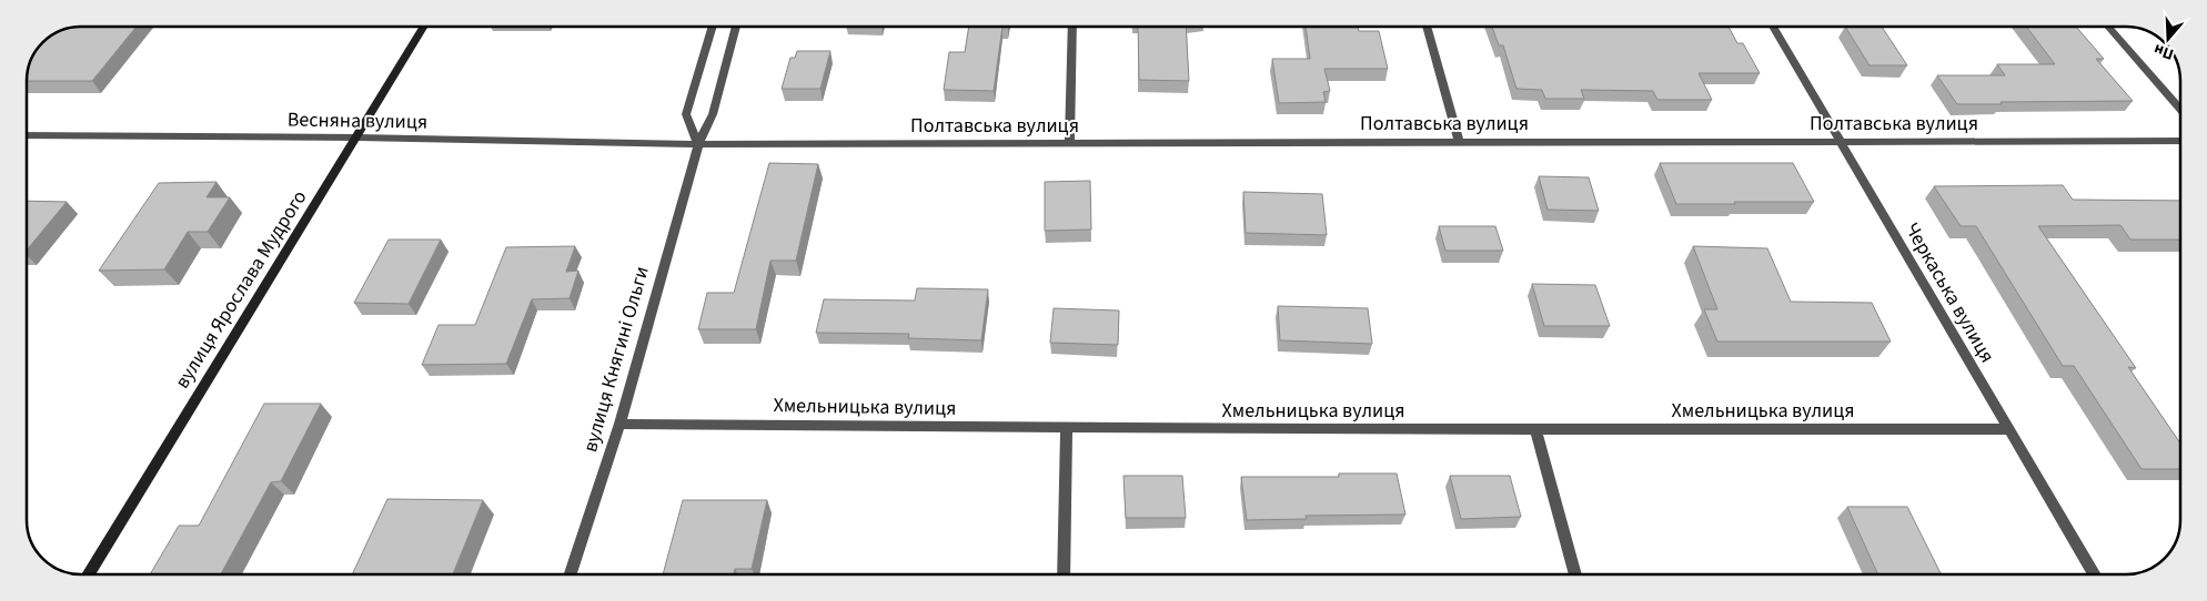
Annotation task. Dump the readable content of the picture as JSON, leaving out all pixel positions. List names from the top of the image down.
{
  "streets": {
    "main road": ["вулиця Ярослава Мудрого"],
    "street": [
      "Весняна вулиця",
      "Полтавська вулиця",
      "Черкаська вулиця",
      "вулиця Княгині Ольги",
      "Хмельницька вулиця"
    ]
  },
  "crossings": [
    ["Весняна вулиця", "Полтавська вулиця"],
    ["Весняна вулиця", "вулиця Ярослава Мудрого"],
    ["Весняна вулиця", "вулиця Княгині Ольги"],
    ["Полтавська вулиця", "Черкаська вулиця"],
    ["Полтавська вулиця", "вулиця Княгині Ольги"],
    ["Черкаська вулиця", "Хмельницька вулиця"],
    ["вулиця Княгині Ольги", "Хмельницька вулиця"]
  ],
  "north": "bottom"
}
